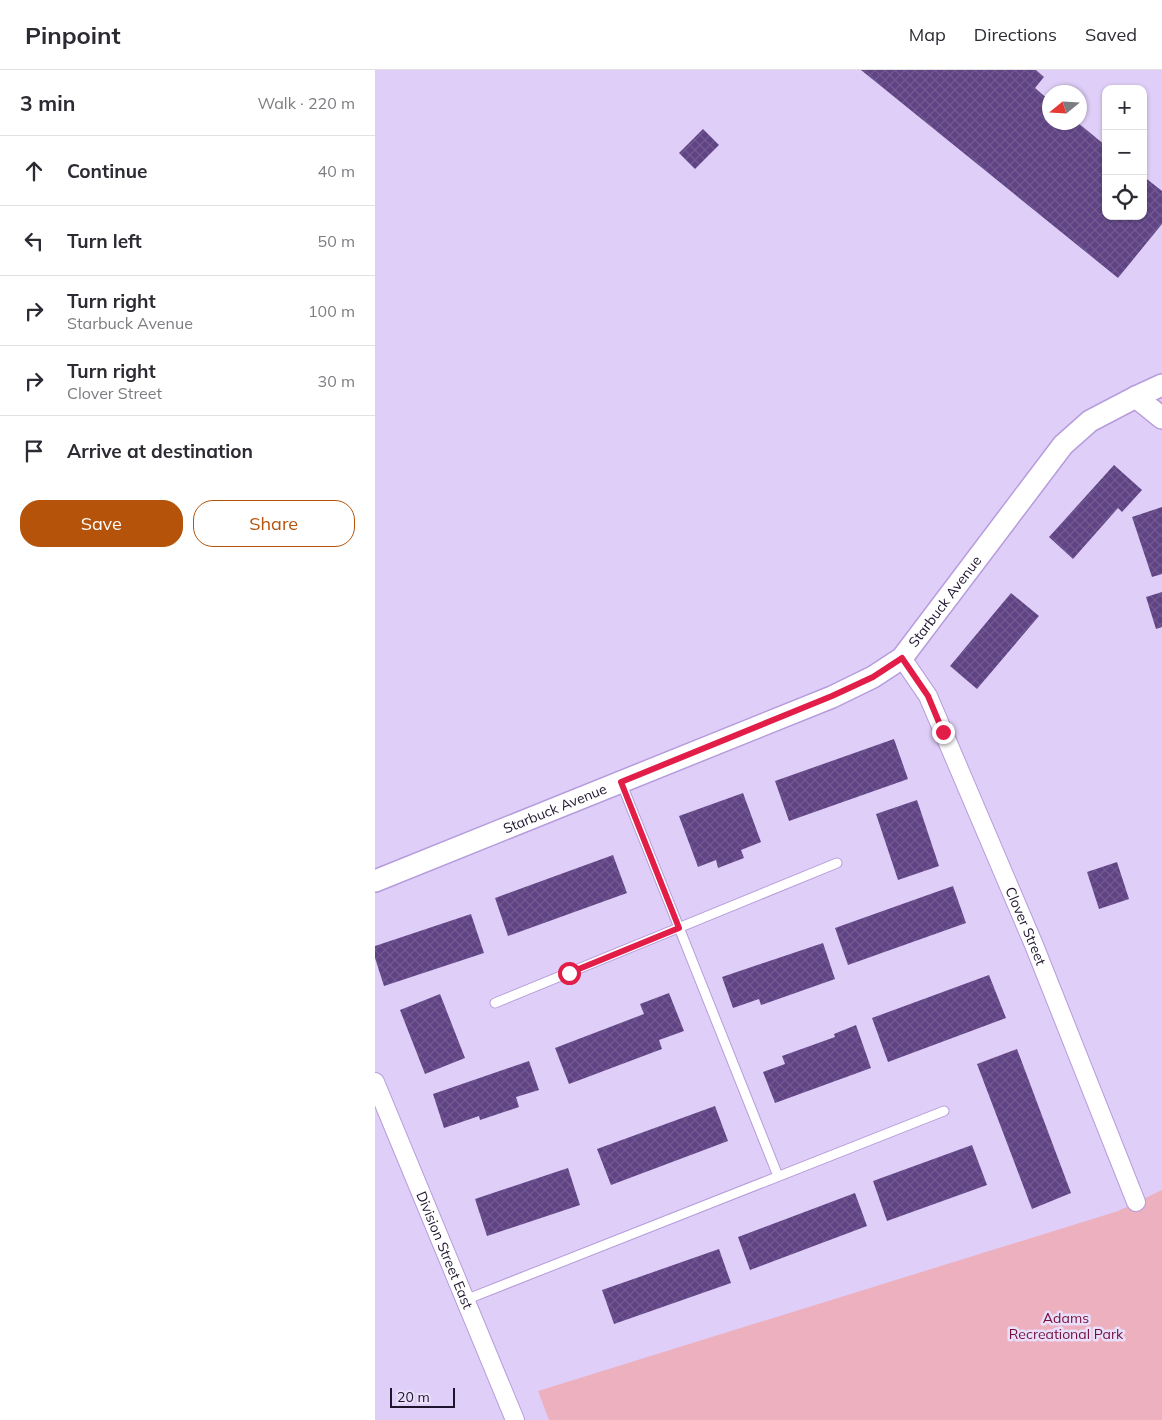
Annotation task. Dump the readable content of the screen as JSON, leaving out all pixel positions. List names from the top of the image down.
{
  "streets": {
    "street": ["Starbuck Avenue", "Clover Street", "Division Street East"]
  },
  "crossings": [
    ["Starbuck Avenue", "Clover Street"]
  ],
  "parks": ["Adams Recreational Park"],
  "scale_bar": "20 m",
  "north": "left",
  "page": {
    "header": "Pinpoint",
    "nav": ["Map", "Directions", "Saved"],
    "heading": ["3 min", "Walk · 220 m"],
    "map_buttons": ["+", "−"],
    "list": [
      ["Continue", "40 m"],
      ["Turn left", "50 m"],
      ["Turn right", "Starbuck Avenue", "100 m"],
      ["Turn right", "Clover Street", "30 m"],
      "Arrive at destination"
    ],
    "buttons": ["Save", "Share"],
    "scale": "20 m"
  }
}
